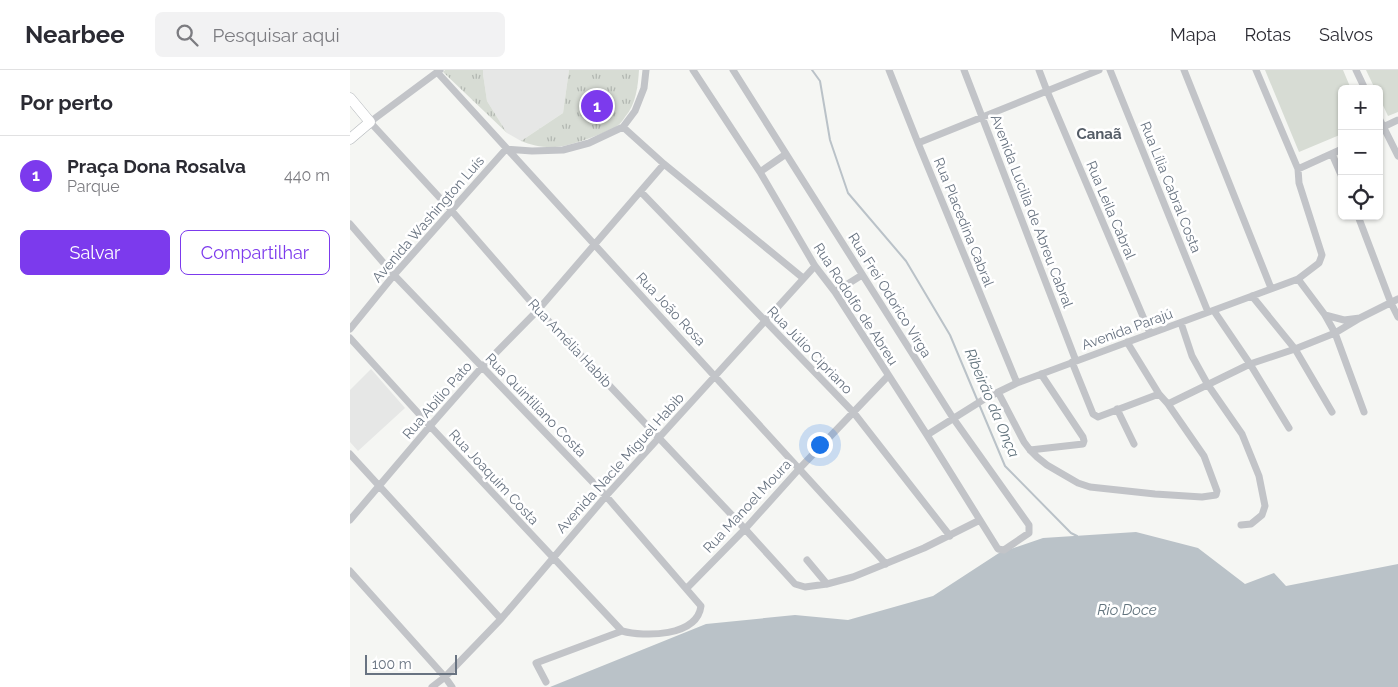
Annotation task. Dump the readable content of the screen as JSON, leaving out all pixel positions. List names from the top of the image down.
{
  "streets": {
    "street": [
      "Rua Lília Cabral Costa",
      "Rua Leila Cabral",
      "Avenida Lucilia de Abreu Cabral",
      "Avenida Washington Luís",
      "Rua Placedina Cabral",
      "Rua Frei Odorico Virga",
      "Rua Rodolfo de Abreu",
      "Rua João Rosa",
      "Avenida Parajú",
      "Rua Amélia Habib",
      "Rua Júlio Cipriano",
      "Rua Abílio Pato",
      "Rua Quintiliano Costa",
      "Avenida Nacle Miguel Habib",
      "Rua Joaquim Costa",
      "Rua Manoel Moura"
    ]
  },
  "crossings": [
    ["Rua Lília Cabral Costa", "Avenida Parajú"],
    ["Rua Leila Cabral", "Avenida Parajú"],
    ["Avenida Lucilia de Abreu Cabral", "Avenida Parajú"],
    ["Avenida Washington Luís", "Rua João Rosa"],
    ["Avenida Washington Luís", "Rua Amélia Habib"],
    ["Avenida Washington Luís", "Rua Quintiliano Costa"],
    ["Rua Placedina Cabral", "Avenida Parajú"],
    ["Rua Frei Odorico Virga", "Rua Rodolfo de Abreu"],
    ["Rua Frei Odorico Virga", "Avenida Parajú"],
    ["Rua Rodolfo de Abreu", "Avenida Parajú"],
    ["Rua Rodolfo de Abreu", "Avenida Nacle Miguel Habib"],
    ["Rua Rodolfo de Abreu", "Rua Manoel Moura"],
    ["Rua João Rosa", "Rua Abílio Pato"],
    ["Rua João Rosa", "Avenida Nacle Miguel Habib"],
    ["Rua João Rosa", "Rua Manoel Moura"],
    ["Rua Amélia Habib", "Rua Abílio Pato"],
    ["Rua Amélia Habib", "Avenida Nacle Miguel Habib"],
    ["Rua Amélia Habib", "Rua Manoel Moura"],
    ["Rua Júlio Cipriano", "Rua Abílio Pato"],
    ["Rua Júlio Cipriano", "Avenida Nacle Miguel Habib"],
    ["Rua Júlio Cipriano", "Rua Manoel Moura"],
    ["Rua Abílio Pato", "Rua Quintiliano Costa"],
    ["Rua Abílio Pato", "Rua Joaquim Costa"],
    ["Rua Quintiliano Costa", "Avenida Nacle Miguel Habib"],
    ["Rua Quintiliano Costa", "Rua Joaquim Costa"],
    ["Rua Quintiliano Costa", "Rua Manoel Moura"],
    ["Avenida Nacle Miguel Habib", "Rua Joaquim Costa"]
  ],
  "districts": ["Canaã"],
  "water": ["Ribeirão da Onça", "Rio Doce"],
  "scale_bar": "100 m",
  "page": {
    "header": "Nearbee",
    "search": "Pesquisar aqui",
    "nav": ["Mapa", "Rotas", "Salvos"],
    "heading": "Por perto",
    "map_buttons": ["+", "−"],
    "pins": "1",
    "list": [
      {
        "mark": "1",
        "name": "Praça Dona Rosalva",
        "note": "Parque",
        "value": "440 m"
      }
    ],
    "buttons": ["Salvar", "Compartilhar"],
    "scale": "100 m"
  }
}
